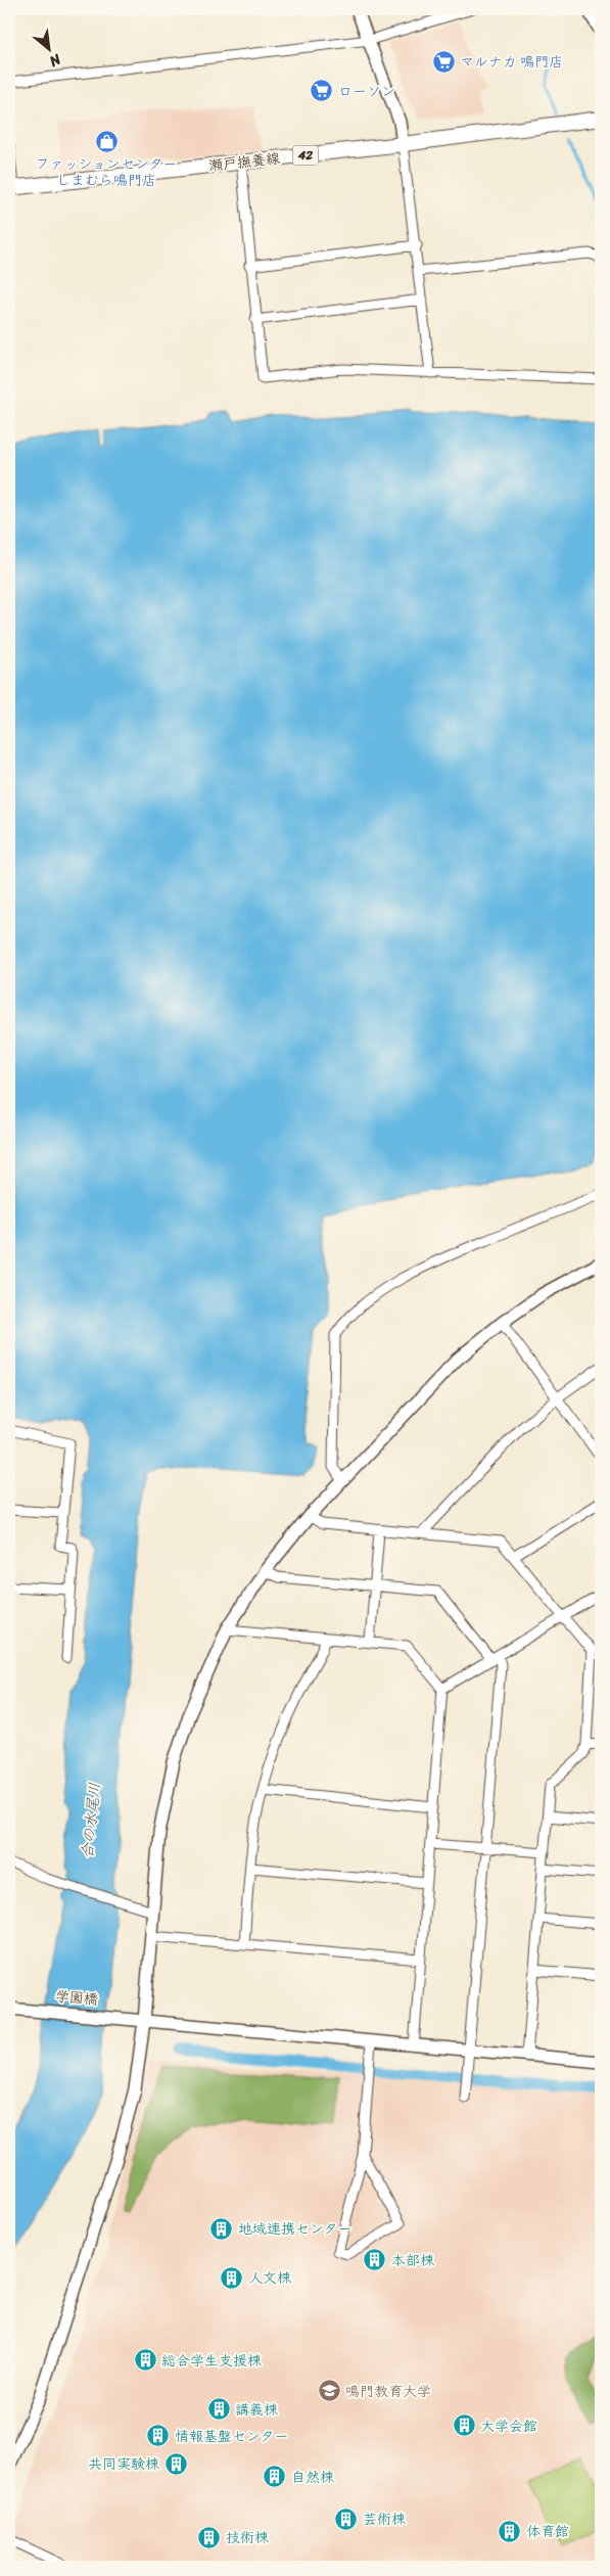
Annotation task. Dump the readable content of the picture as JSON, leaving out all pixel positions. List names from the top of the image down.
{
  "streets": {
    "main road": ["42", "瀬戸撫養線"],
    "street": ["学園橋"]
  },
  "water": ["合の水尾川"],
  "places": {
    "supermarket": ["マルナカ 鳴門店", "ローソン"],
    "shop": ["ファッションセンター しまむら鳴門店"],
    "building": [
      "地域連携センター",
      "本部棟",
      "人文棟",
      "総合学生支援棟",
      "講義棟",
      "大学会館",
      "情報基盤センター",
      "共同実験棟",
      "自然棟",
      "芸術棟",
      "体育館",
      "技術棟"
    ],
    "school or university": ["鳴門教育大学"]
  },
  "north": "bottom right"
}
